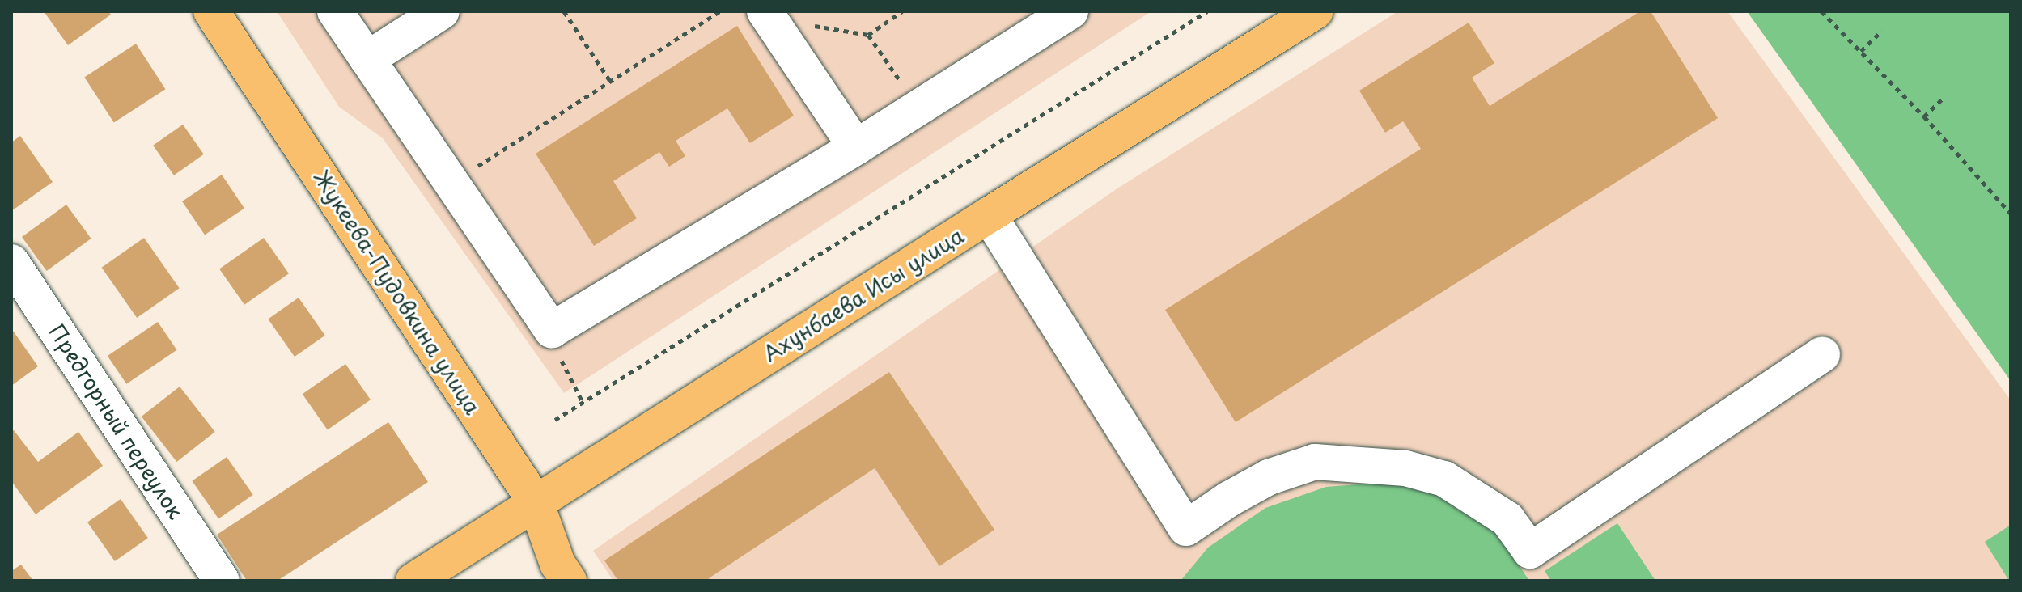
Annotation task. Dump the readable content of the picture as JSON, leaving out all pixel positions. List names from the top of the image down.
{
  "streets": {
    "main road": ["Жукеева-Пудовкина улица", "Ахунбаева Исы улица"],
    "street": ["Предгорный переулок"]
  },
  "crossings": [
    ["Жукеева-Пудовкина улица", "Ахунбаева Исы улица"]
  ]
}
